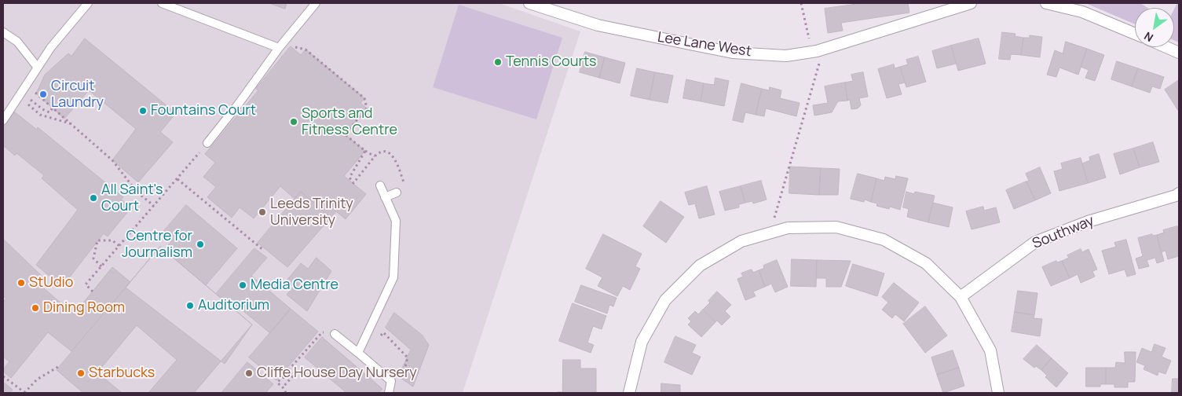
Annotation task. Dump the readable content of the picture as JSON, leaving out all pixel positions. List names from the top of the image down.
{
  "streets": {
    "street": ["Lee Lane West", "Southway"]
  },
  "places": [
    "Tennis Courts",
    "Circuit Laundry",
    "Fountains Court",
    "Sports and Fitness Centre",
    "All Saint's Court",
    "Leeds Trinity University",
    "Centre for Journalism",
    "StUdio",
    "Media Centre",
    "Auditorium",
    "Dining Room",
    "Starbucks",
    "Cliffe House Day Nursery"
  ],
  "north": "bottom left"
}
